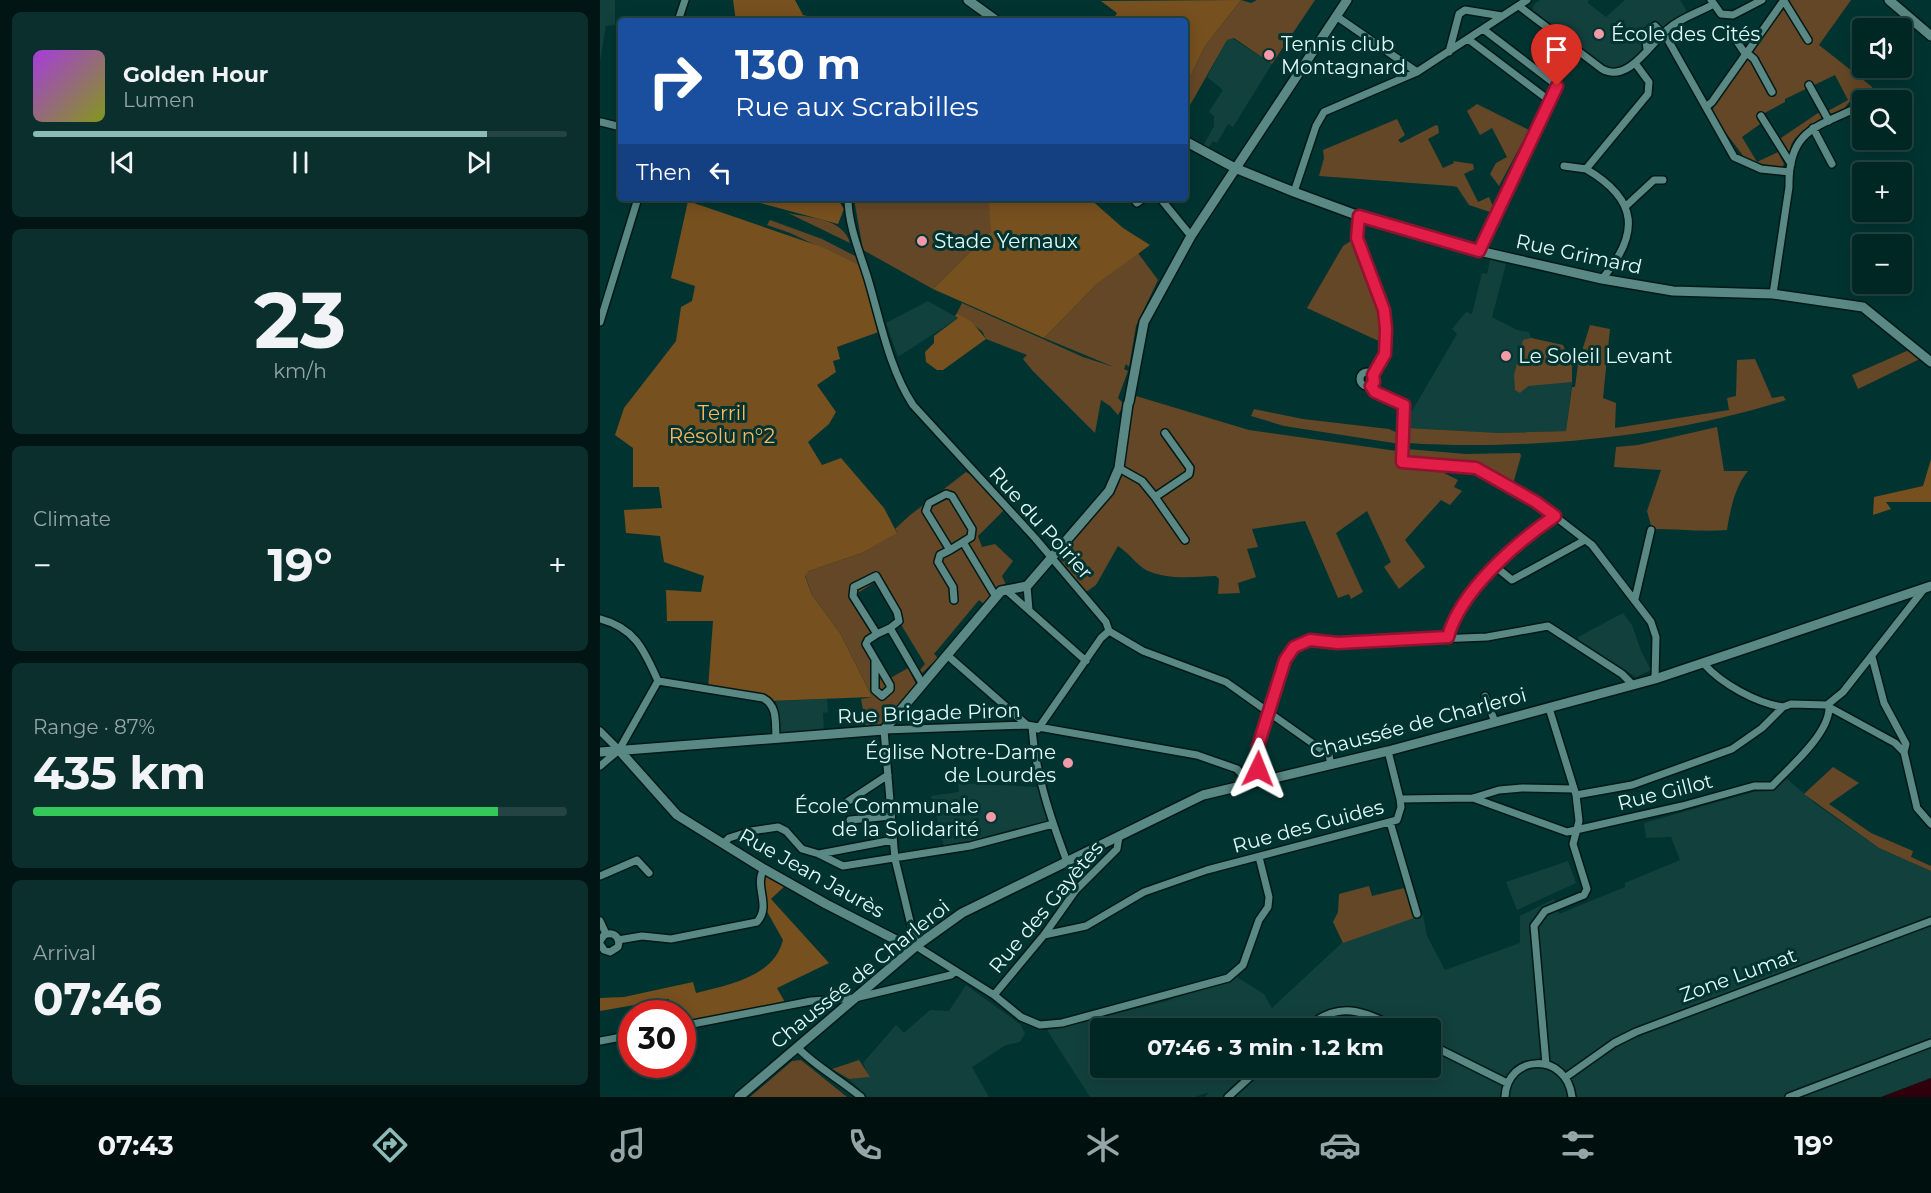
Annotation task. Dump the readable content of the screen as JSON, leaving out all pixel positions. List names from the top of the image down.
{
  "streets": {
    "street": [
      "Rue Grimard",
      "Rue du Poirier",
      "Rue Brigade Piron",
      "Chaussée de Charleroi",
      "Rue Gillot",
      "Rue des Guides",
      "Rue Jean Jaurès",
      "Rue des Gayètes",
      "Zone Lumat"
    ]
  },
  "crossings": [
    ["Rue du Poirier", "Chaussée de Charleroi"],
    ["Rue Brigade Piron", "Chaussée de Charleroi"],
    ["Rue Brigade Piron", "Rue Jean Jaurès"],
    ["Chaussée de Charleroi", "Rue Jean Jaurès"],
    ["Chaussée de Charleroi", "Rue des Gayètes"],
    ["Rue Gillot", "Rue des Guides"],
    ["Rue des Guides", "Rue des Gayètes"]
  ],
  "parks": ["Terril Résolu n°2"],
  "places": [
    "École des Cités",
    "Tennis club Montagnard",
    "Stade Yernaux",
    "Le Soleil Levant",
    "Église Notre-Dame de Lourdes",
    "École Communale de la Solidarité"
  ],
  "page": {
    "map_buttons": ["+", "−"],
    "turn": ["130 m", "Rue aux Scrabilles"],
    "song": ["Golden Hour", "Lumen"],
    "then": "Then",
    "tile": [
      ["23", "km/h"],
      "Climate",
      ["Range · 87%", "435 km"],
      ["Arrival", "07:46"]
    ],
    "heat": ["−", "19°", "+"],
    "limit": "30",
    "trip": "07:46 · 3 min · 1.2 km",
    "tabs": ["07:43", "19°"]
  }
}
